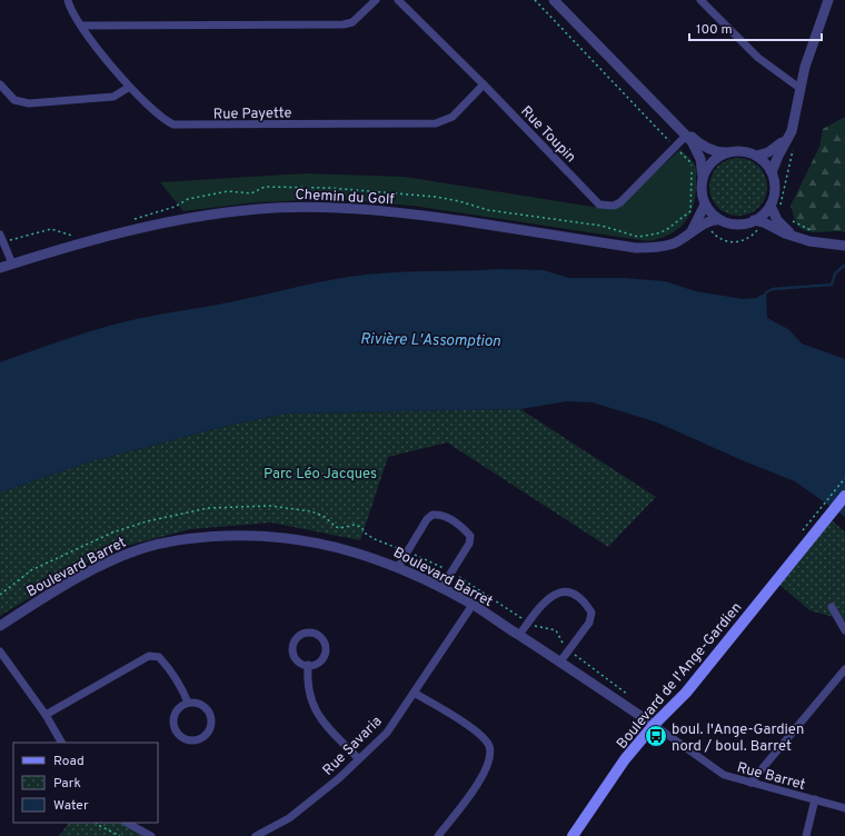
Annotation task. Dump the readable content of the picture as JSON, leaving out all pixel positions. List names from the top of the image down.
{
  "streets": {
    "main road": ["Boulevard de l'Ange-Gardien"],
    "street": [
      "Rue Payette",
      "Rue Toupin",
      "Chemin du Golf",
      "Boulevard Barret",
      "Rue Savaria",
      "Rue Barret"
    ]
  },
  "crossings": [
    ["Rue Payette", "Rue Toupin"],
    ["Boulevard Barret", "Boulevard de l'Ange-Gardien"],
    ["Boulevard Barret", "Rue Savaria"],
    ["Boulevard Barret", "Rue Barret"],
    ["Boulevard de l'Ange-Gardien", "Rue Barret"]
  ],
  "water": ["Rivière L'Assomption"],
  "parks": ["Parc Léo Jacques"],
  "places": {
    "bus stop": ["boul. l'Ange-Gardien nord / boul. Barret"]
  },
  "legend": ["Road", "Park", "Water"],
  "scale_bar": "100 m"
}
